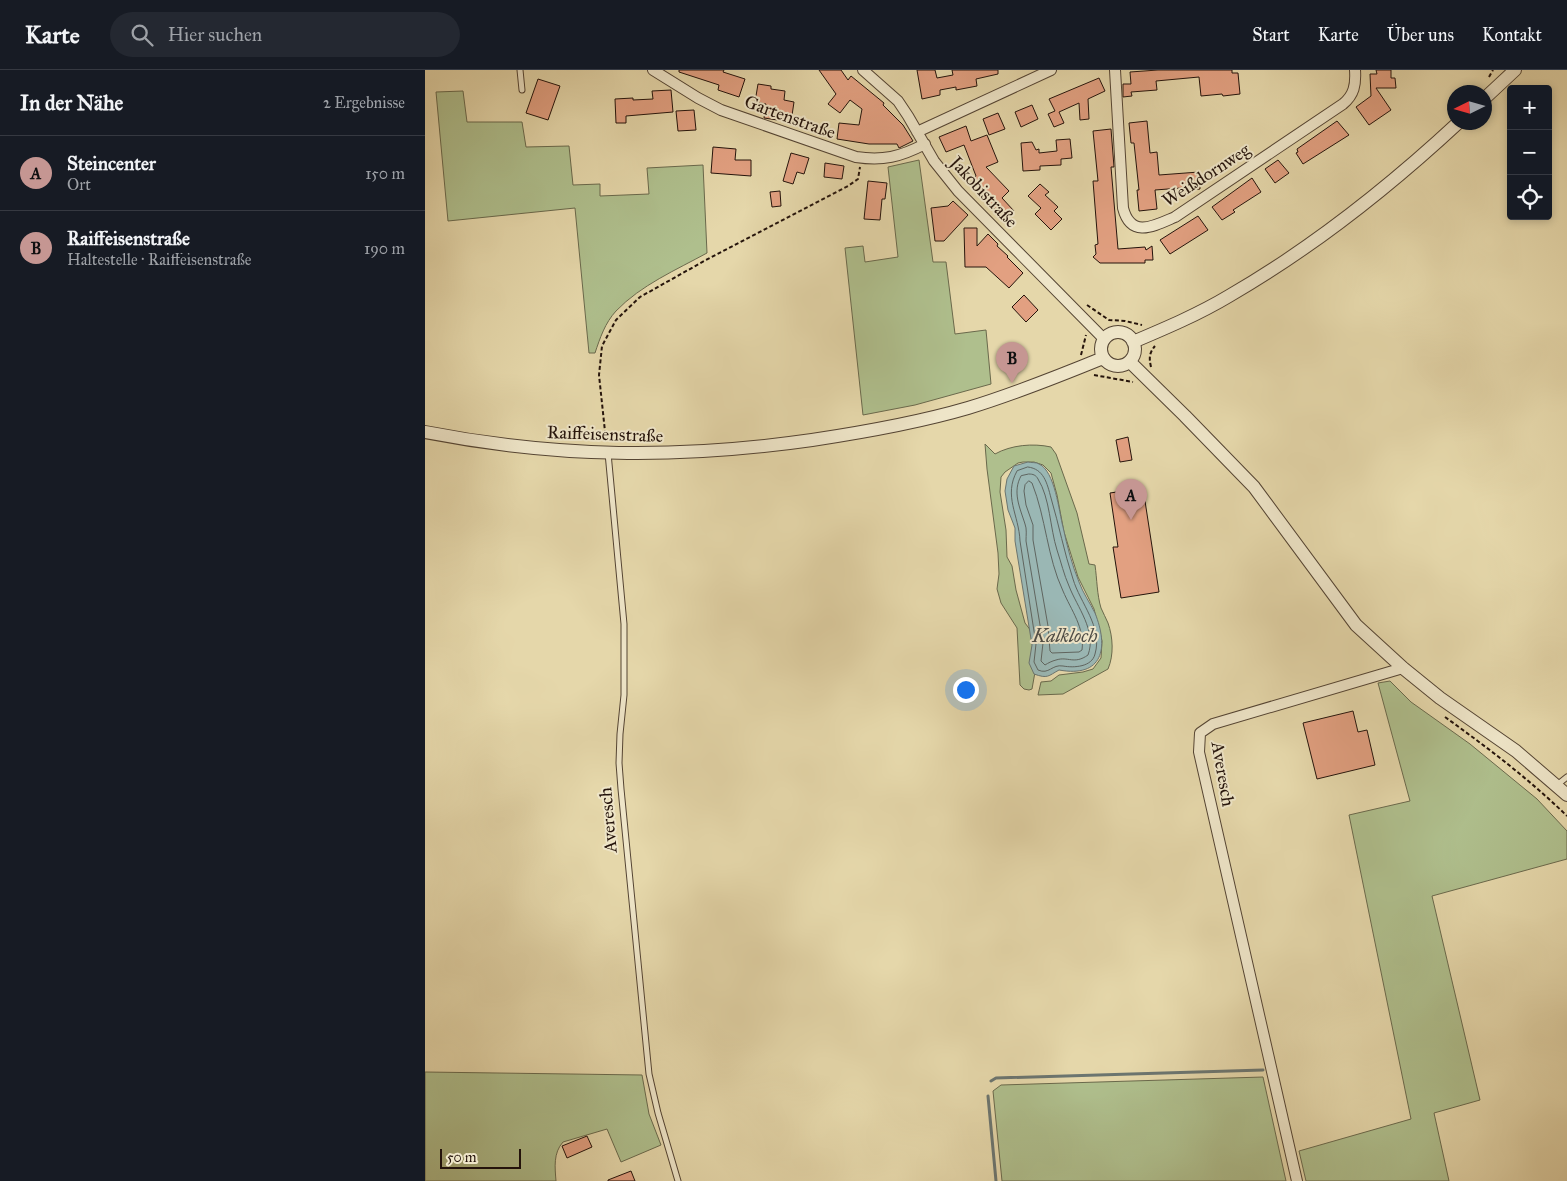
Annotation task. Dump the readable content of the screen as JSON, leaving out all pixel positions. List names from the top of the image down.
{
  "streets": {
    "street": [
      "Gartenstraße",
      "Weißdornweg",
      "Jakobistraße",
      "Raiffeisenstraße",
      "Averesch"
    ]
  },
  "crossings": [
    ["Gartenstraße", "Jakobistraße"],
    ["Jakobistraße", "Raiffeisenstraße"],
    ["Raiffeisenstraße", "Averesch"]
  ],
  "water": ["Kalkloch"],
  "scale_bar": "50 m",
  "north": "left",
  "page": {
    "header": "Karte",
    "search": "Hier suchen",
    "nav": [
      "Start",
      "Karte",
      "Über uns",
      "Kontakt"
    ],
    "heading": ["In der Nähe", "2 Ergebnisse"],
    "map_buttons": ["+", "−"],
    "list": [
      {
        "mark": "A",
        "name": "Steincenter",
        "note": "Ort",
        "value": "150 m"
      },
      {
        "mark": "B",
        "name": "Raiffeisenstraße",
        "note": "Haltestelle · Raiffeisenstraße",
        "value": "190 m"
      }
    ],
    "pins": ["B", "A"],
    "scale": "50 m"
  }
}
